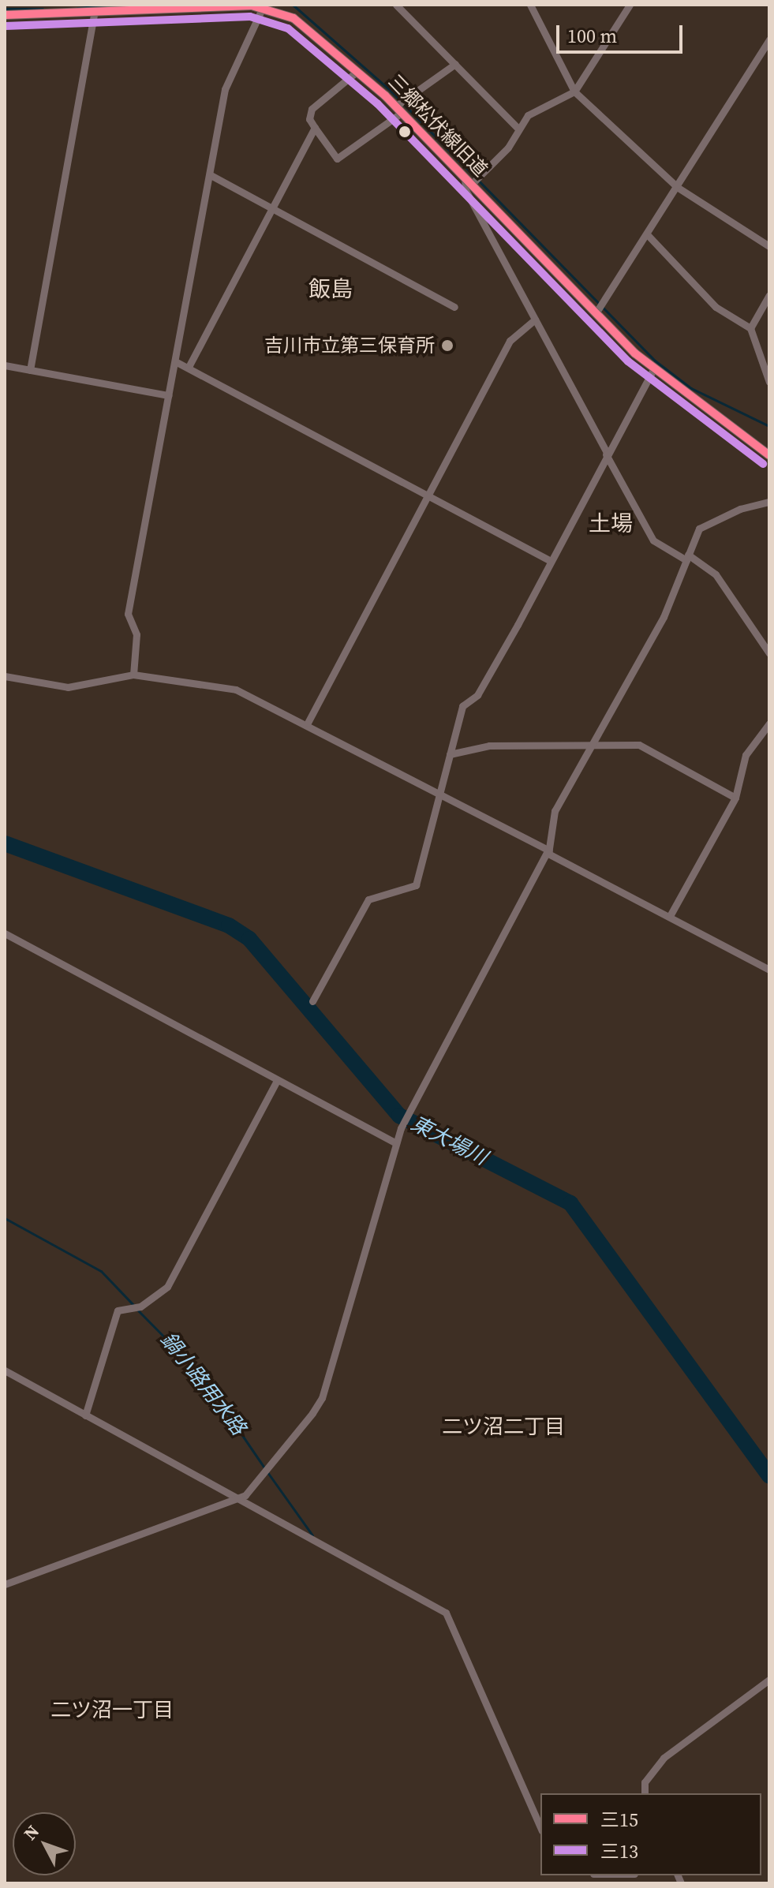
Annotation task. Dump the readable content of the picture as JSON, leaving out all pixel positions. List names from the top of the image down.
{
  "streets": {
    "street": ["三郷松伏線旧道"]
  },
  "districts": [
    "飯島",
    "土場",
    "二ツ沼二丁目",
    "二ツ沼一丁目"
  ],
  "water": ["東大場川", "鍋小路用水路"],
  "places": ["吉川市立第三保育所"],
  "lines": ["transit line 三15", "transit line 三13"],
  "legend": ["三15", "三13"],
  "scale_bar": "100 m",
  "north": "top left"
}
